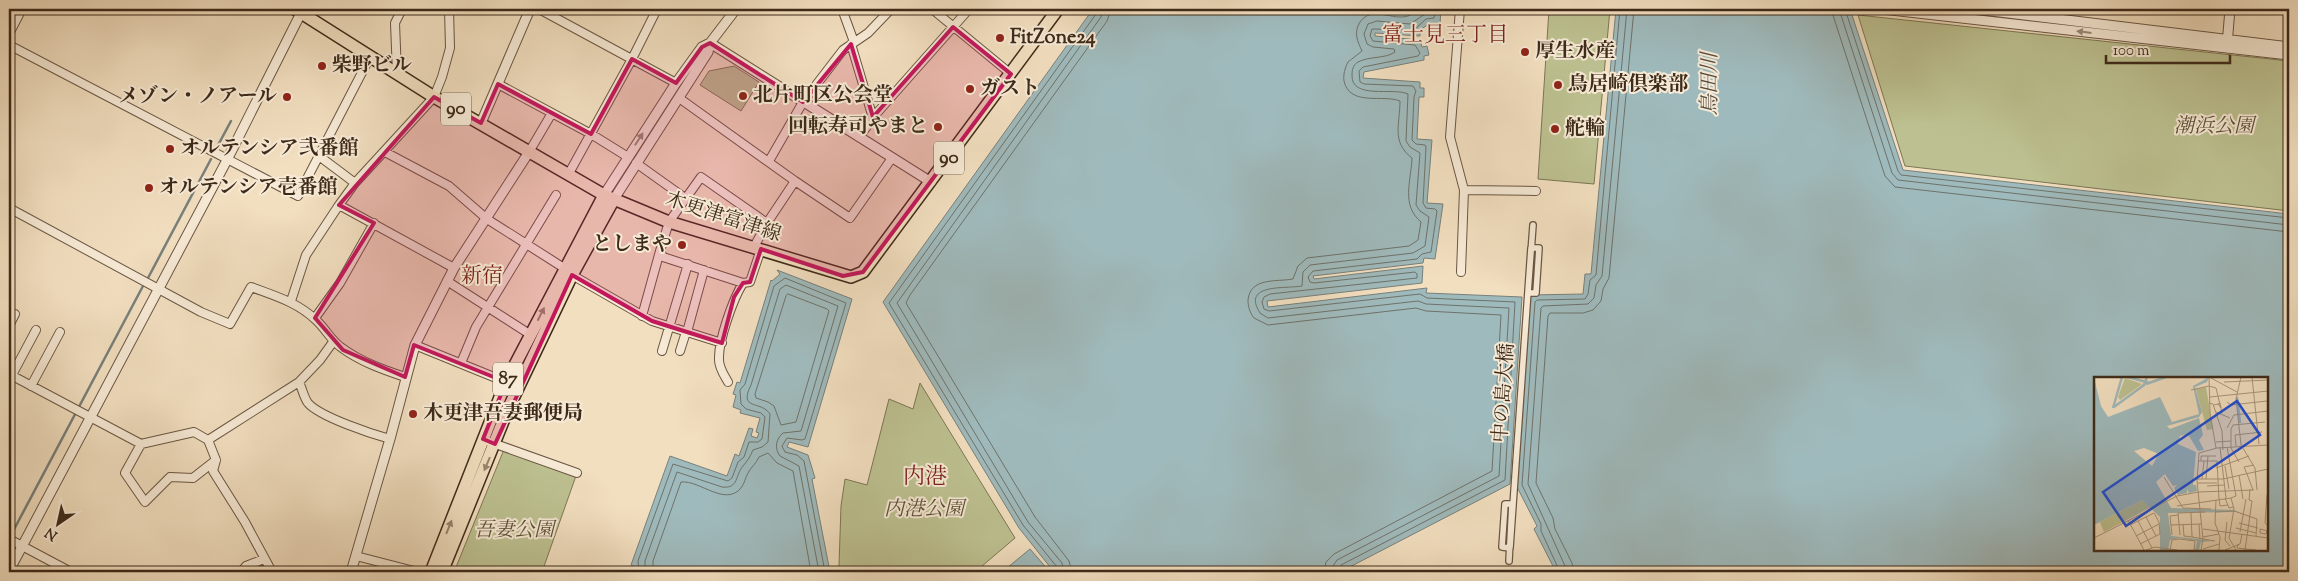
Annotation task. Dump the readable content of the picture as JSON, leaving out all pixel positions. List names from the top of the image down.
{
  "streets": {
    "main road": ["90", "木更津富津線", "87"],
    "street": ["中の島大橋"]
  },
  "crossings": [
    ["木更津富津線", "87"]
  ],
  "districts": ["富士見三丁目", "新宿", "内港"],
  "water": ["鳥田川"],
  "parks": ["潮浜公園", "内港公園", "吾妻公園"],
  "places": [
    "FitZone24",
    "厚生水産",
    "柴野ビル",
    "鳥居崎倶楽部",
    "ガスト",
    "北片町区公会堂",
    "メゾン・ノアール",
    "回転寿司やまと",
    "舵輪",
    "オルテンシア弐番館",
    "オルテンシア壱番館",
    "としまや",
    "木更津吾妻郵便局"
  ],
  "scale_bar": "100 m",
  "north": "bottom left"
}
